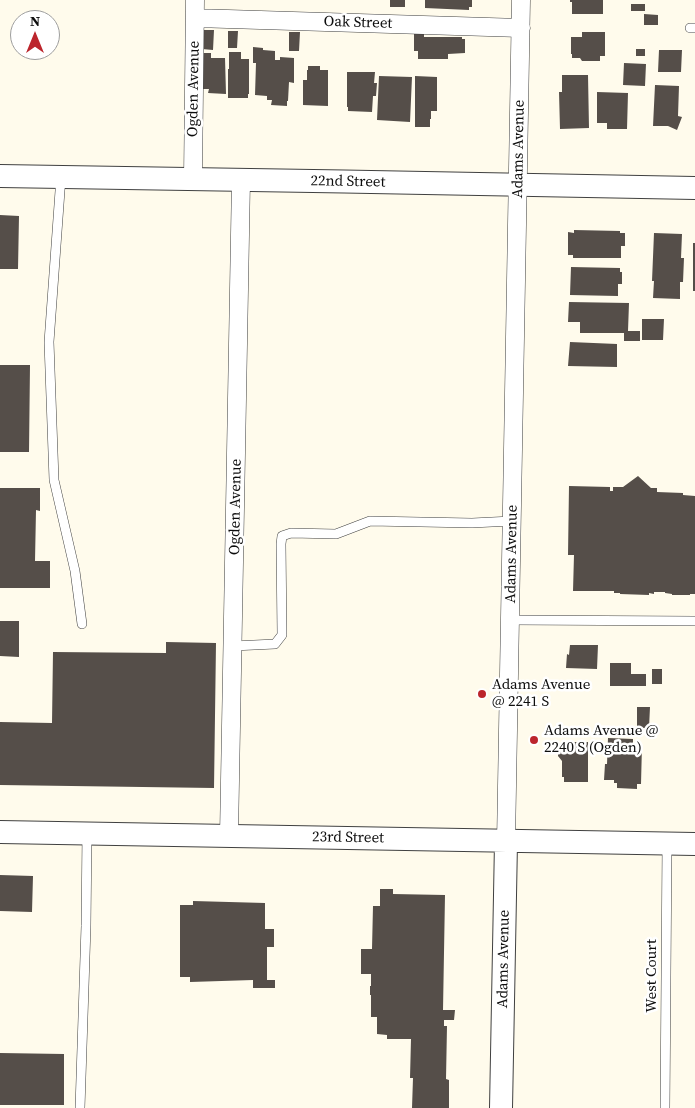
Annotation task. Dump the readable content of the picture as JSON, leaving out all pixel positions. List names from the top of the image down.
{
  "streets": {
    "street": [
      "Oak Street",
      "Ogden Avenue",
      "Adams Avenue",
      "22nd Street",
      "23rd Street"
    ],
    "lane": ["West Court"]
  },
  "crossings": [
    ["Oak Street", "Ogden Avenue"],
    ["Oak Street", "Adams Avenue"],
    ["Ogden Avenue", "22nd Street"],
    ["Ogden Avenue", "23rd Street"],
    ["Adams Avenue", "22nd Street"],
    ["Adams Avenue", "23rd Street"],
    ["23rd Street", "West Court"]
  ],
  "places": ["Adams Avenue @ 2241 S", "Adams Avenue @ 2240 S (Ogden)"],
  "north": "top"
}
